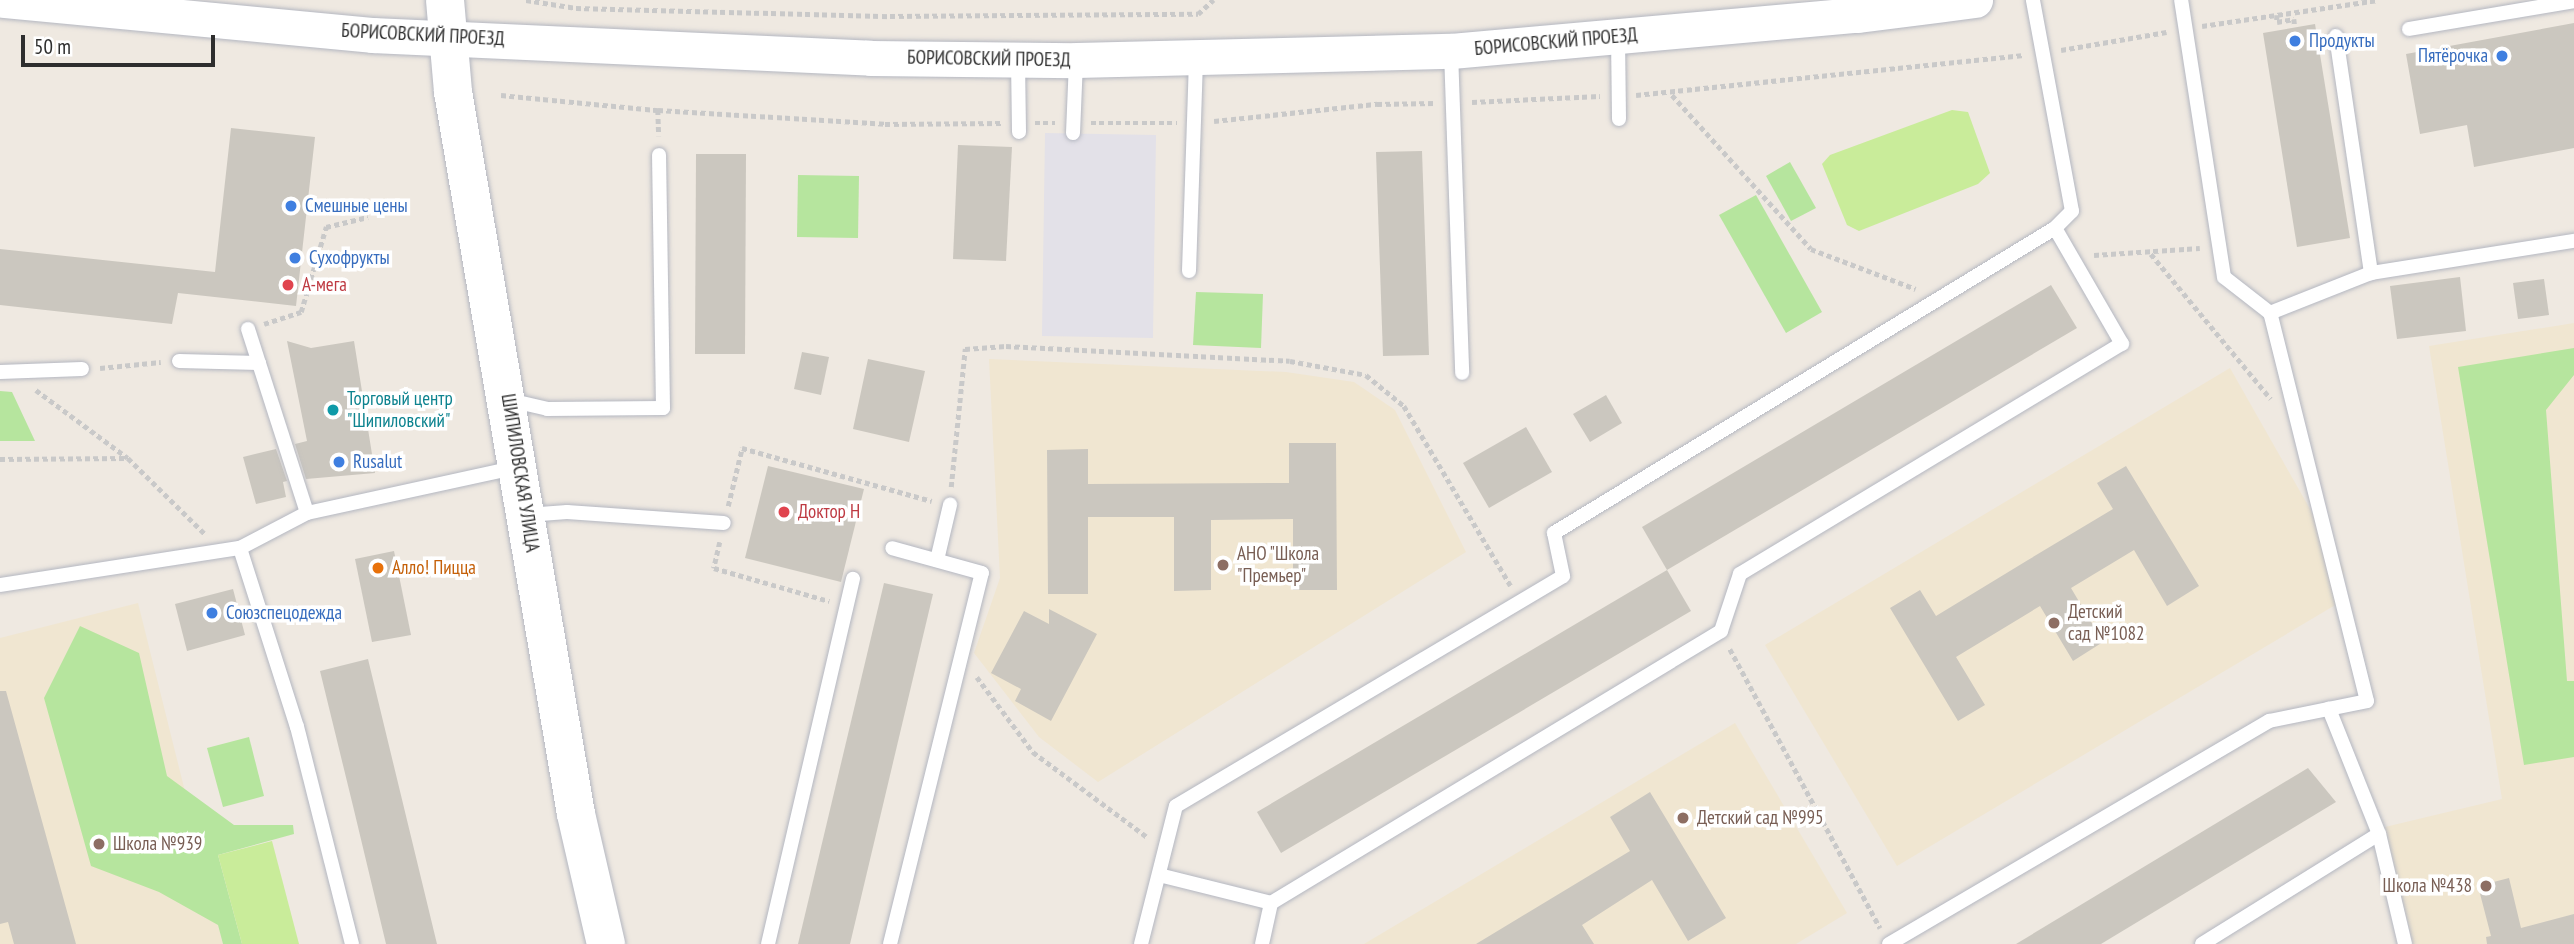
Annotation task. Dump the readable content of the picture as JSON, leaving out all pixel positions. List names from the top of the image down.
{
  "streets": {
    "main road": ["ШИПИЛОВСКАЯ УЛИЦА"],
    "street": ["БОРИСОВСКИЙ ПРОЕЗД"]
  },
  "crossings": [
    ["БОРИСОВСКИЙ ПРОЕЗД", "ШИПИЛОВСКАЯ УЛИЦА"]
  ],
  "places": [
    "Продукты",
    "Пятёрочка",
    "Смешные цены",
    "Сухофрукты",
    "А-мега",
    "Торговый центр \"Шипиловский\"",
    "Rusalut",
    "Доктор Н",
    "АНО \"Школа \"Премьер\"",
    "Алло! Пицца",
    "Союзспецодежда",
    "Детский сад №1082",
    "Детский сад №995",
    "Школа №939",
    "Школа №438"
  ],
  "scale_bar": "50 m"
}
